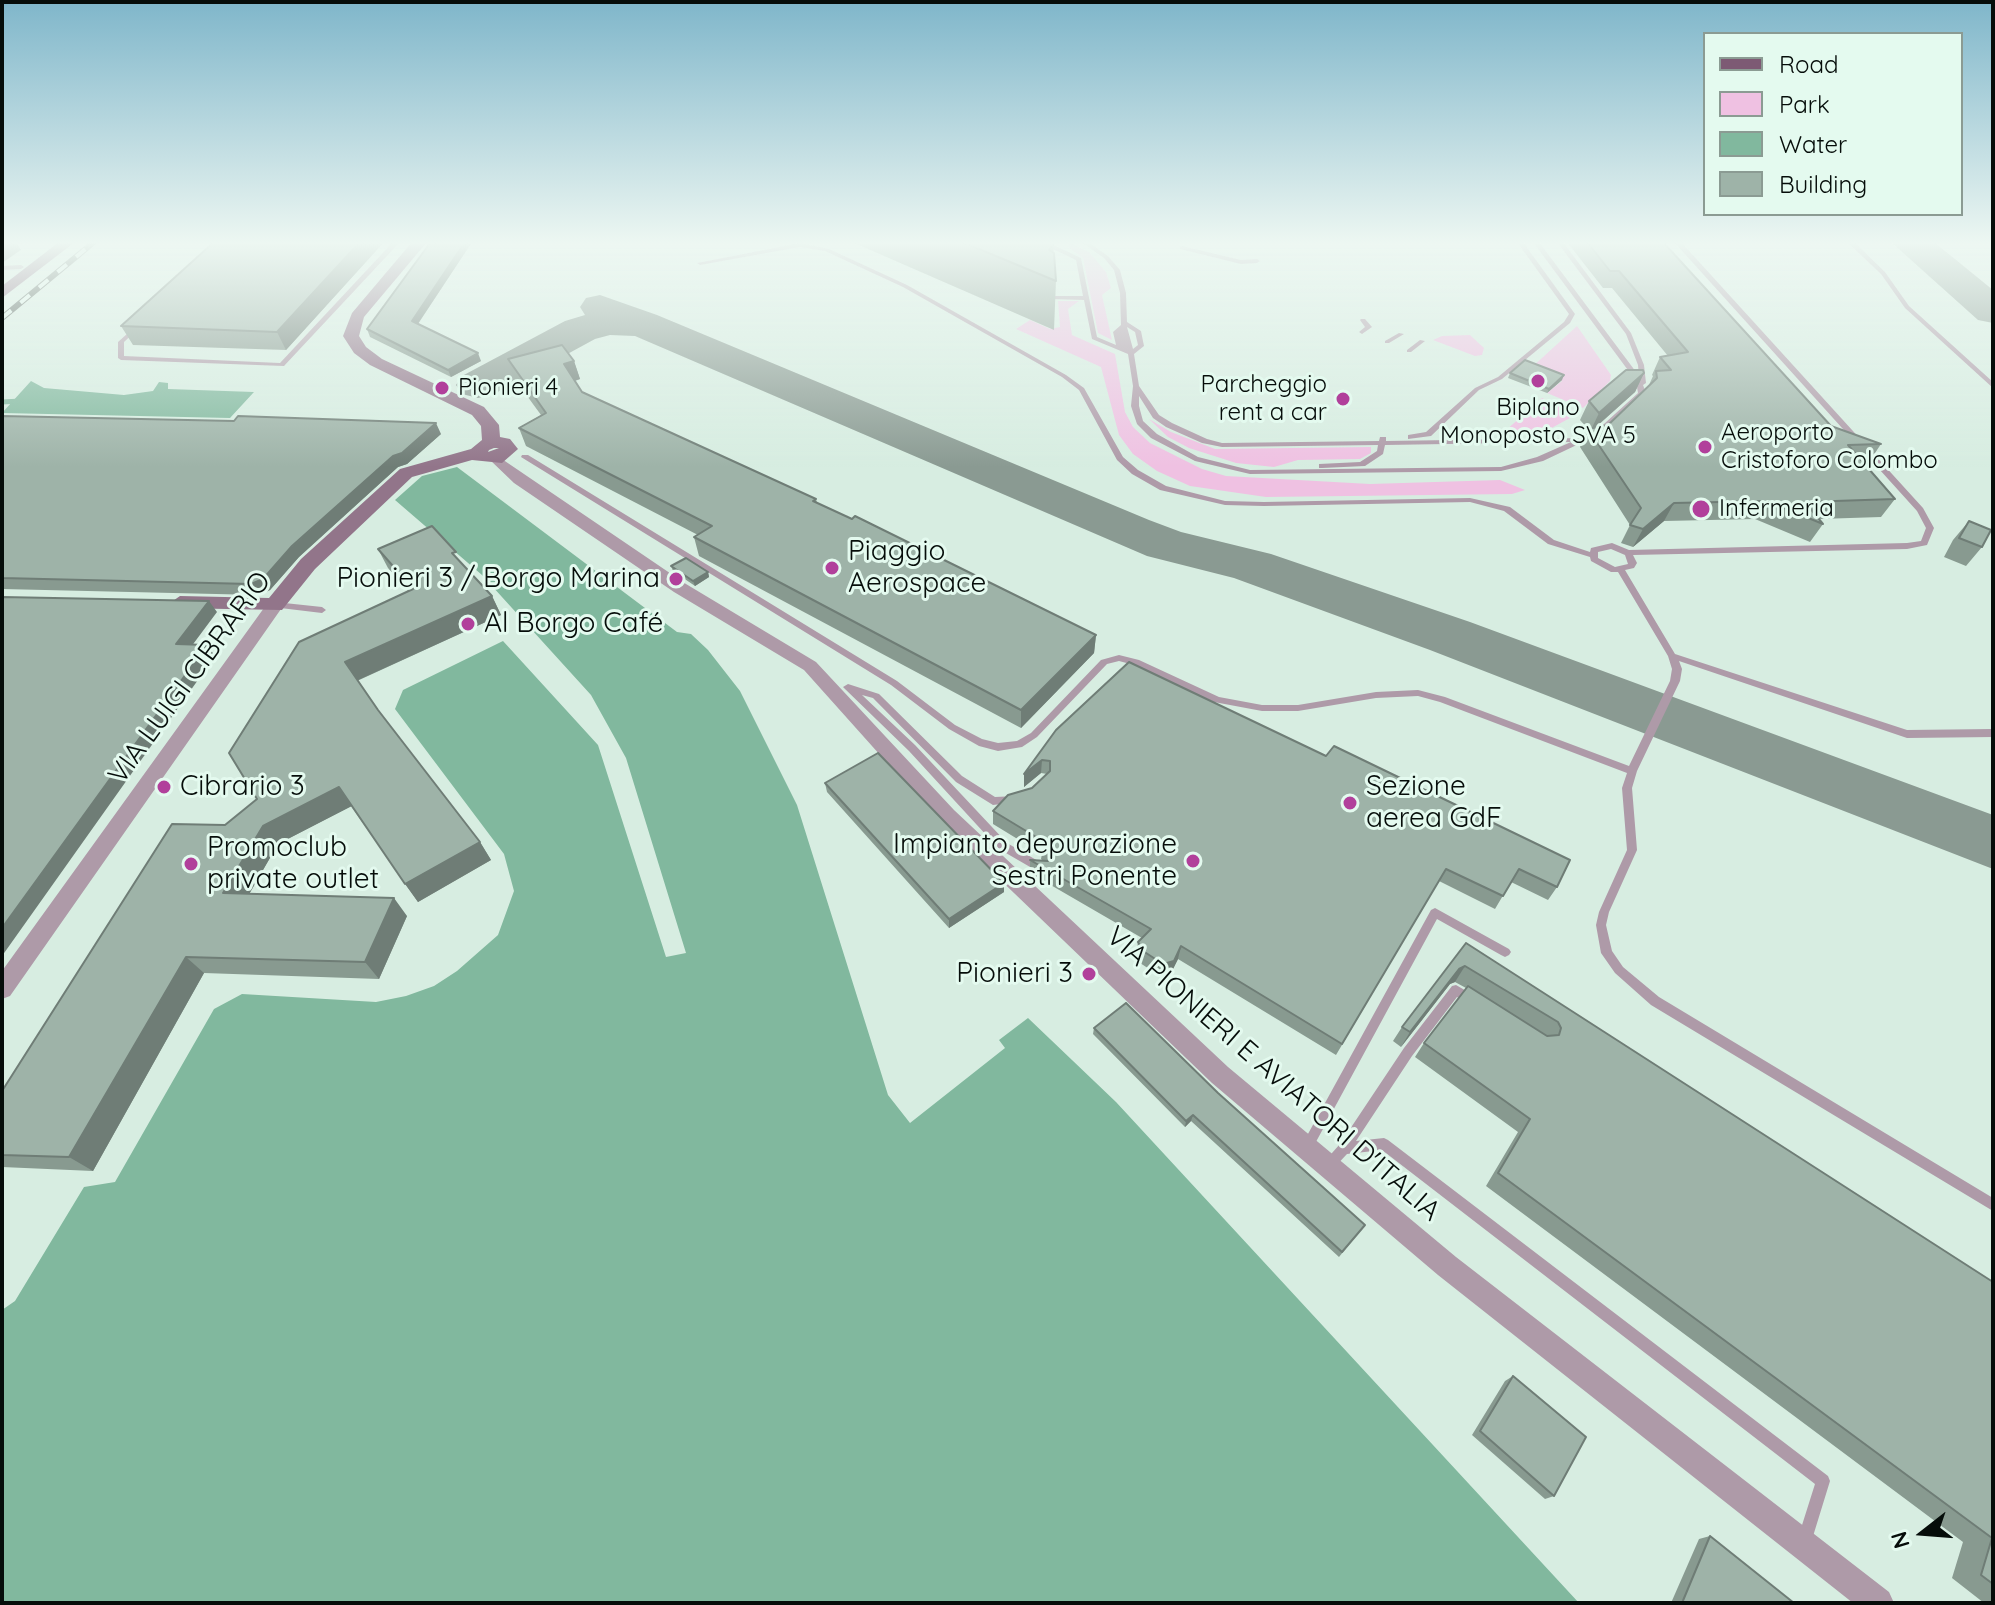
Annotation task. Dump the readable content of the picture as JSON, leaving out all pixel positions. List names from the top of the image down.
{
  "streets": {
    "street": ["VIA LUIGI CIBRARIO", "VIA PIONIERI E AVIATORI D'ITALIA"]
  },
  "crossings": [
    ["VIA LUIGI CIBRARIO", "VIA PIONIERI E AVIATORI D'ITALIA"]
  ],
  "places": [
    "Biplano Monoposto SVA 5",
    "Pionieri 4",
    "Parcheggio rent a car",
    "Aeroporto Cristoforo Colombo",
    "Infermeria",
    "Piaggio Aerospace",
    "Pionieri 3 / Borgo Marina",
    "Al Borgo Café",
    "Cibrario 3",
    "Sezione aerea GdF",
    "Impianto depurazione Sestri Ponente",
    "Promoclub private outlet",
    "Pionieri 3"
  ],
  "legend": [
    "Road",
    "Park",
    "Water",
    "Building"
  ],
  "north": "left"
}
